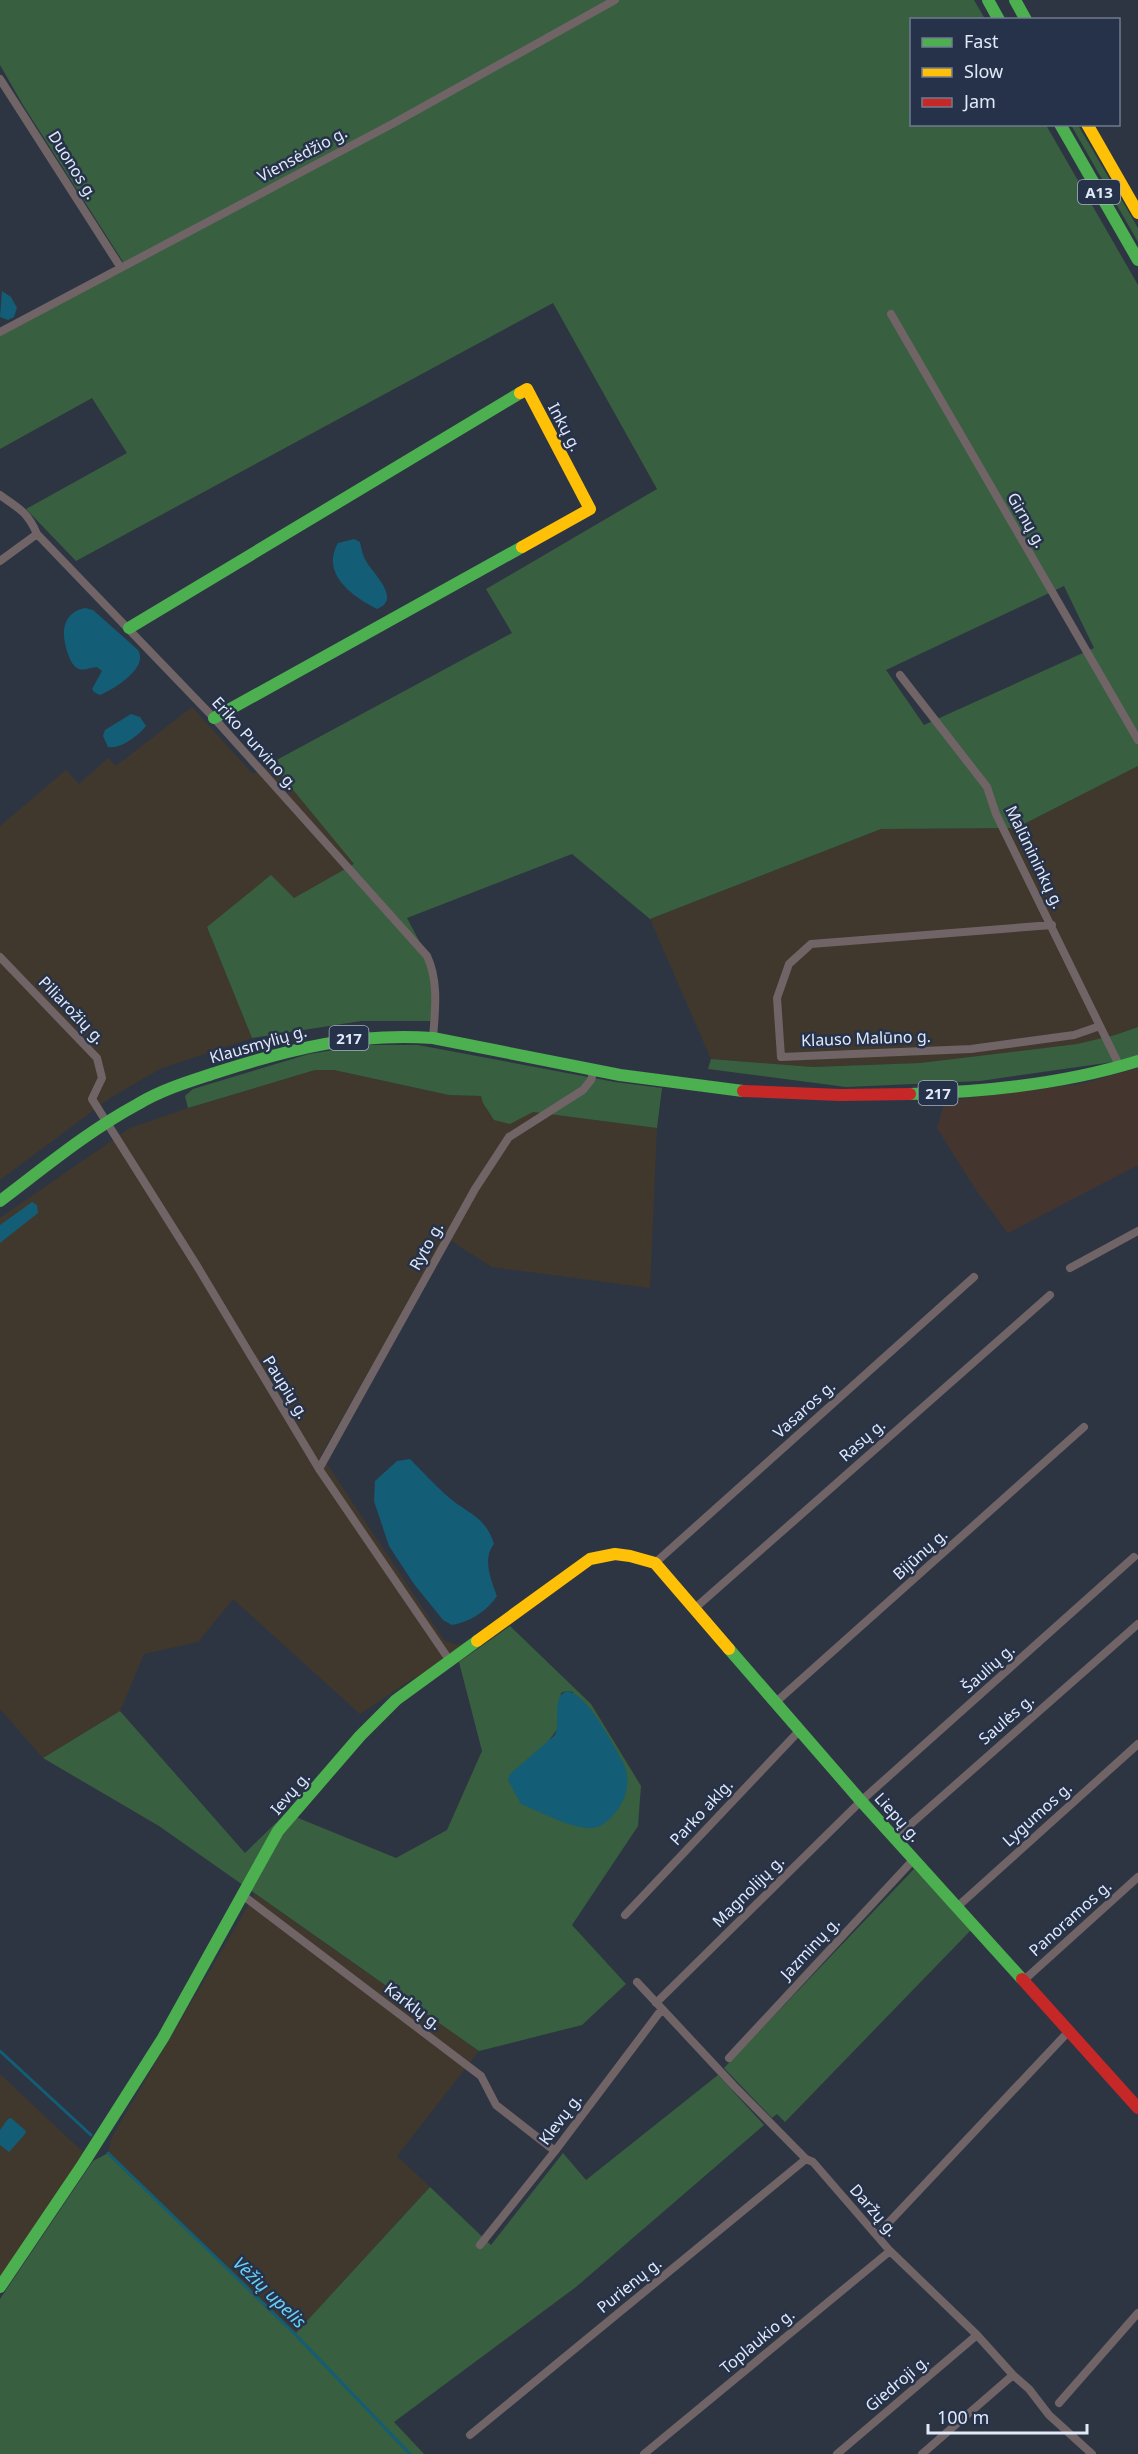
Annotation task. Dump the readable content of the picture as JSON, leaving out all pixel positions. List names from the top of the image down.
{
  "streets": {
    "main road": [
      "A13",
      "Inkų g.",
      "217",
      "Klausmylių g.",
      "Ievų g.",
      "Liepų g."
    ],
    "street": [
      "Viensėdžio g.",
      "Duonos g.",
      "Girnų g.",
      "Eriko Purvino g.",
      "Malūnininkų g.",
      "Piliarožių g.",
      "Klauso Malūno g.",
      "Ryto g.",
      "Paupių g.",
      "Vasaros g.",
      "Rasų g.",
      "Bijūnų g.",
      "Šaulių g.",
      "Saulės g.",
      "Parko aklg.",
      "Lygumos g.",
      "Magnolijų g.",
      "Panoramos g.",
      "Jazminų g.",
      "Karklų g.",
      "Klevų g.",
      "Daržų g.",
      "Purienų g.",
      "Toplaukio g.",
      "Giedroji g."
    ]
  },
  "crossings": [
    ["Viensėdžio g.", "Duonos g."],
    ["Inkų g.", "Eriko Purvino g."],
    ["Eriko Purvino g.", "Klausmylių g."],
    ["Malūnininkų g.", "217"],
    ["Malūnininkų g.", "Klauso Malūno g."],
    ["Malūnininkų g.", "Klausmylių g."],
    ["Piliarožių g.", "Klausmylių g."],
    ["Piliarožių g.", "Paupių g."],
    ["217", "Klausmylių g."],
    ["Klausmylių g.", "Ryto g."],
    ["Klausmylių g.", "Paupių g."],
    ["Ryto g.", "Paupių g."],
    ["Paupių g.", "Ievų g."],
    ["Vasaros g.", "Ievų g."],
    ["Vasaros g.", "Liepų g."],
    ["Rasų g.", "Liepų g."],
    ["Bijūnų g.", "Liepų g."],
    ["Šaulių g.", "Liepų g."],
    ["Šaulių g.", "Magnolijų g."],
    ["Saulės g.", "Liepų g."],
    ["Ievų g.", "Liepų g."],
    ["Ievų g.", "Karklų g."],
    ["Parko aklg.", "Liepų g."],
    ["Lygumos g.", "Liepų g."],
    ["Liepų g.", "Magnolijų g."],
    ["Liepų g.", "Panoramos g."],
    ["Liepų g.", "Jazminų g."],
    ["Magnolijų g.", "Klevų g."],
    ["Magnolijų g.", "Daržų g."],
    ["Karklų g.", "Klevų g."],
    ["Klevų g.", "Daržų g."],
    ["Daržų g.", "Purienų g."],
    ["Daržų g.", "Toplaukio g."],
    ["Daržų g.", "Giedroji g."]
  ],
  "water": ["Vėžių upelis"],
  "legend": ["Fast", "Slow", "Jam"],
  "scale_bar": "100 m"
}
